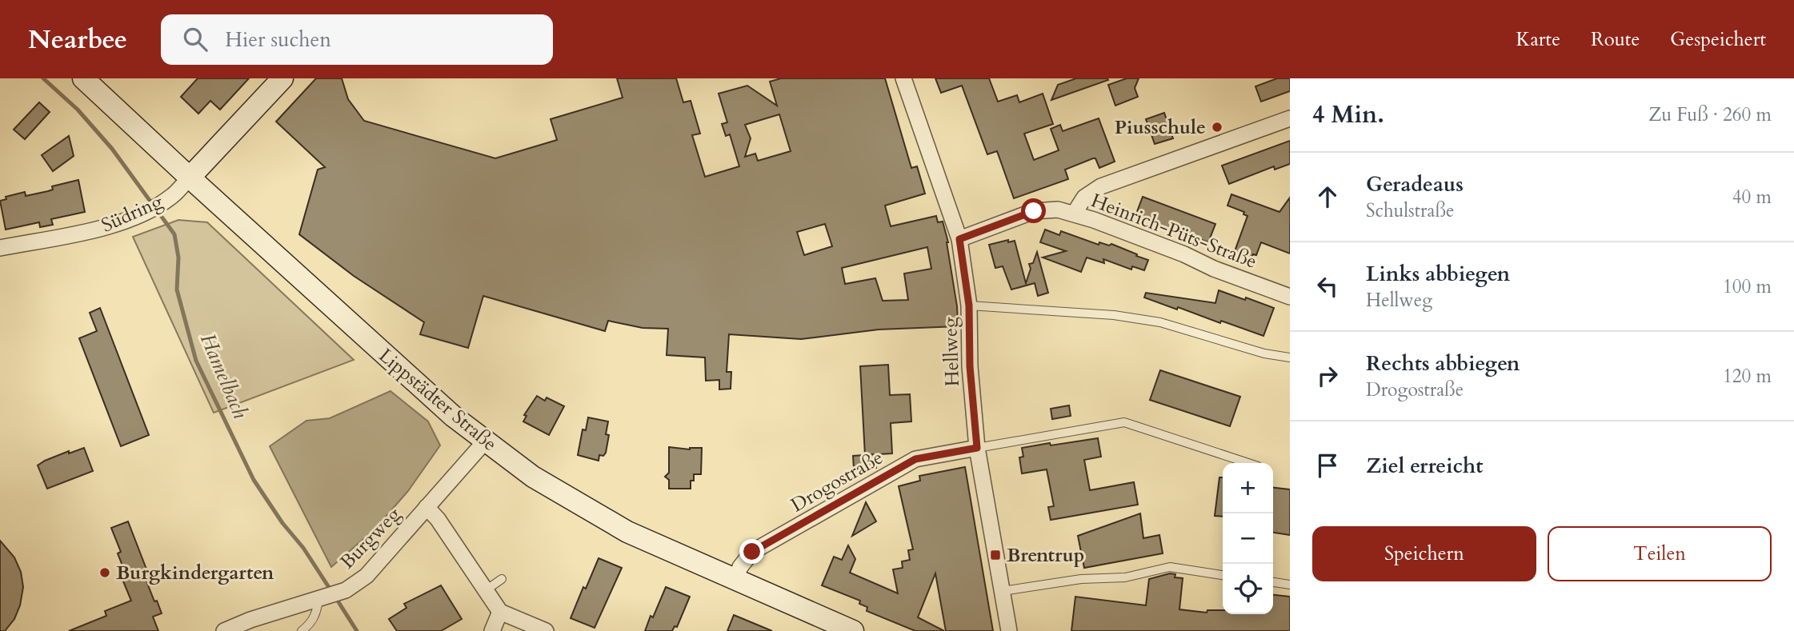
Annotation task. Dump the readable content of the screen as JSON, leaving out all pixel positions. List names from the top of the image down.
{
  "streets": {
    "street": [
      "Südring",
      "Heinrich-Püts-Straße",
      "Hellweg",
      "Lippstädter Straße",
      "Drogostraße",
      "Burgweg"
    ]
  },
  "crossings": [
    ["Südring", "Lippstädter Straße"],
    ["Heinrich-Püts-Straße", "Hellweg"],
    ["Hellweg", "Drogostraße"],
    ["Lippstädter Straße", "Drogostraße"],
    ["Lippstädter Straße", "Burgweg"]
  ],
  "water": ["Hamelbach"],
  "places": {
    "other": ["Piusschule", "Burgkindergarten"],
    "transit": ["Brentrup"]
  },
  "page": {
    "header": "Nearbee",
    "search": "Hier suchen",
    "nav": ["Karte", "Route", "Gespeichert"],
    "heading": ["4 Min.", "Zu Fuß · 260 m"],
    "list": [
      ["Geradeaus", "Schulstraße", "40 m"],
      ["Links abbiegen", "Hellweg", "100 m"],
      ["Rechts abbiegen", "Drogostraße", "120 m"],
      "Ziel erreicht"
    ],
    "map_buttons": ["+", "−"],
    "buttons": ["Speichern", "Teilen"]
  }
}
